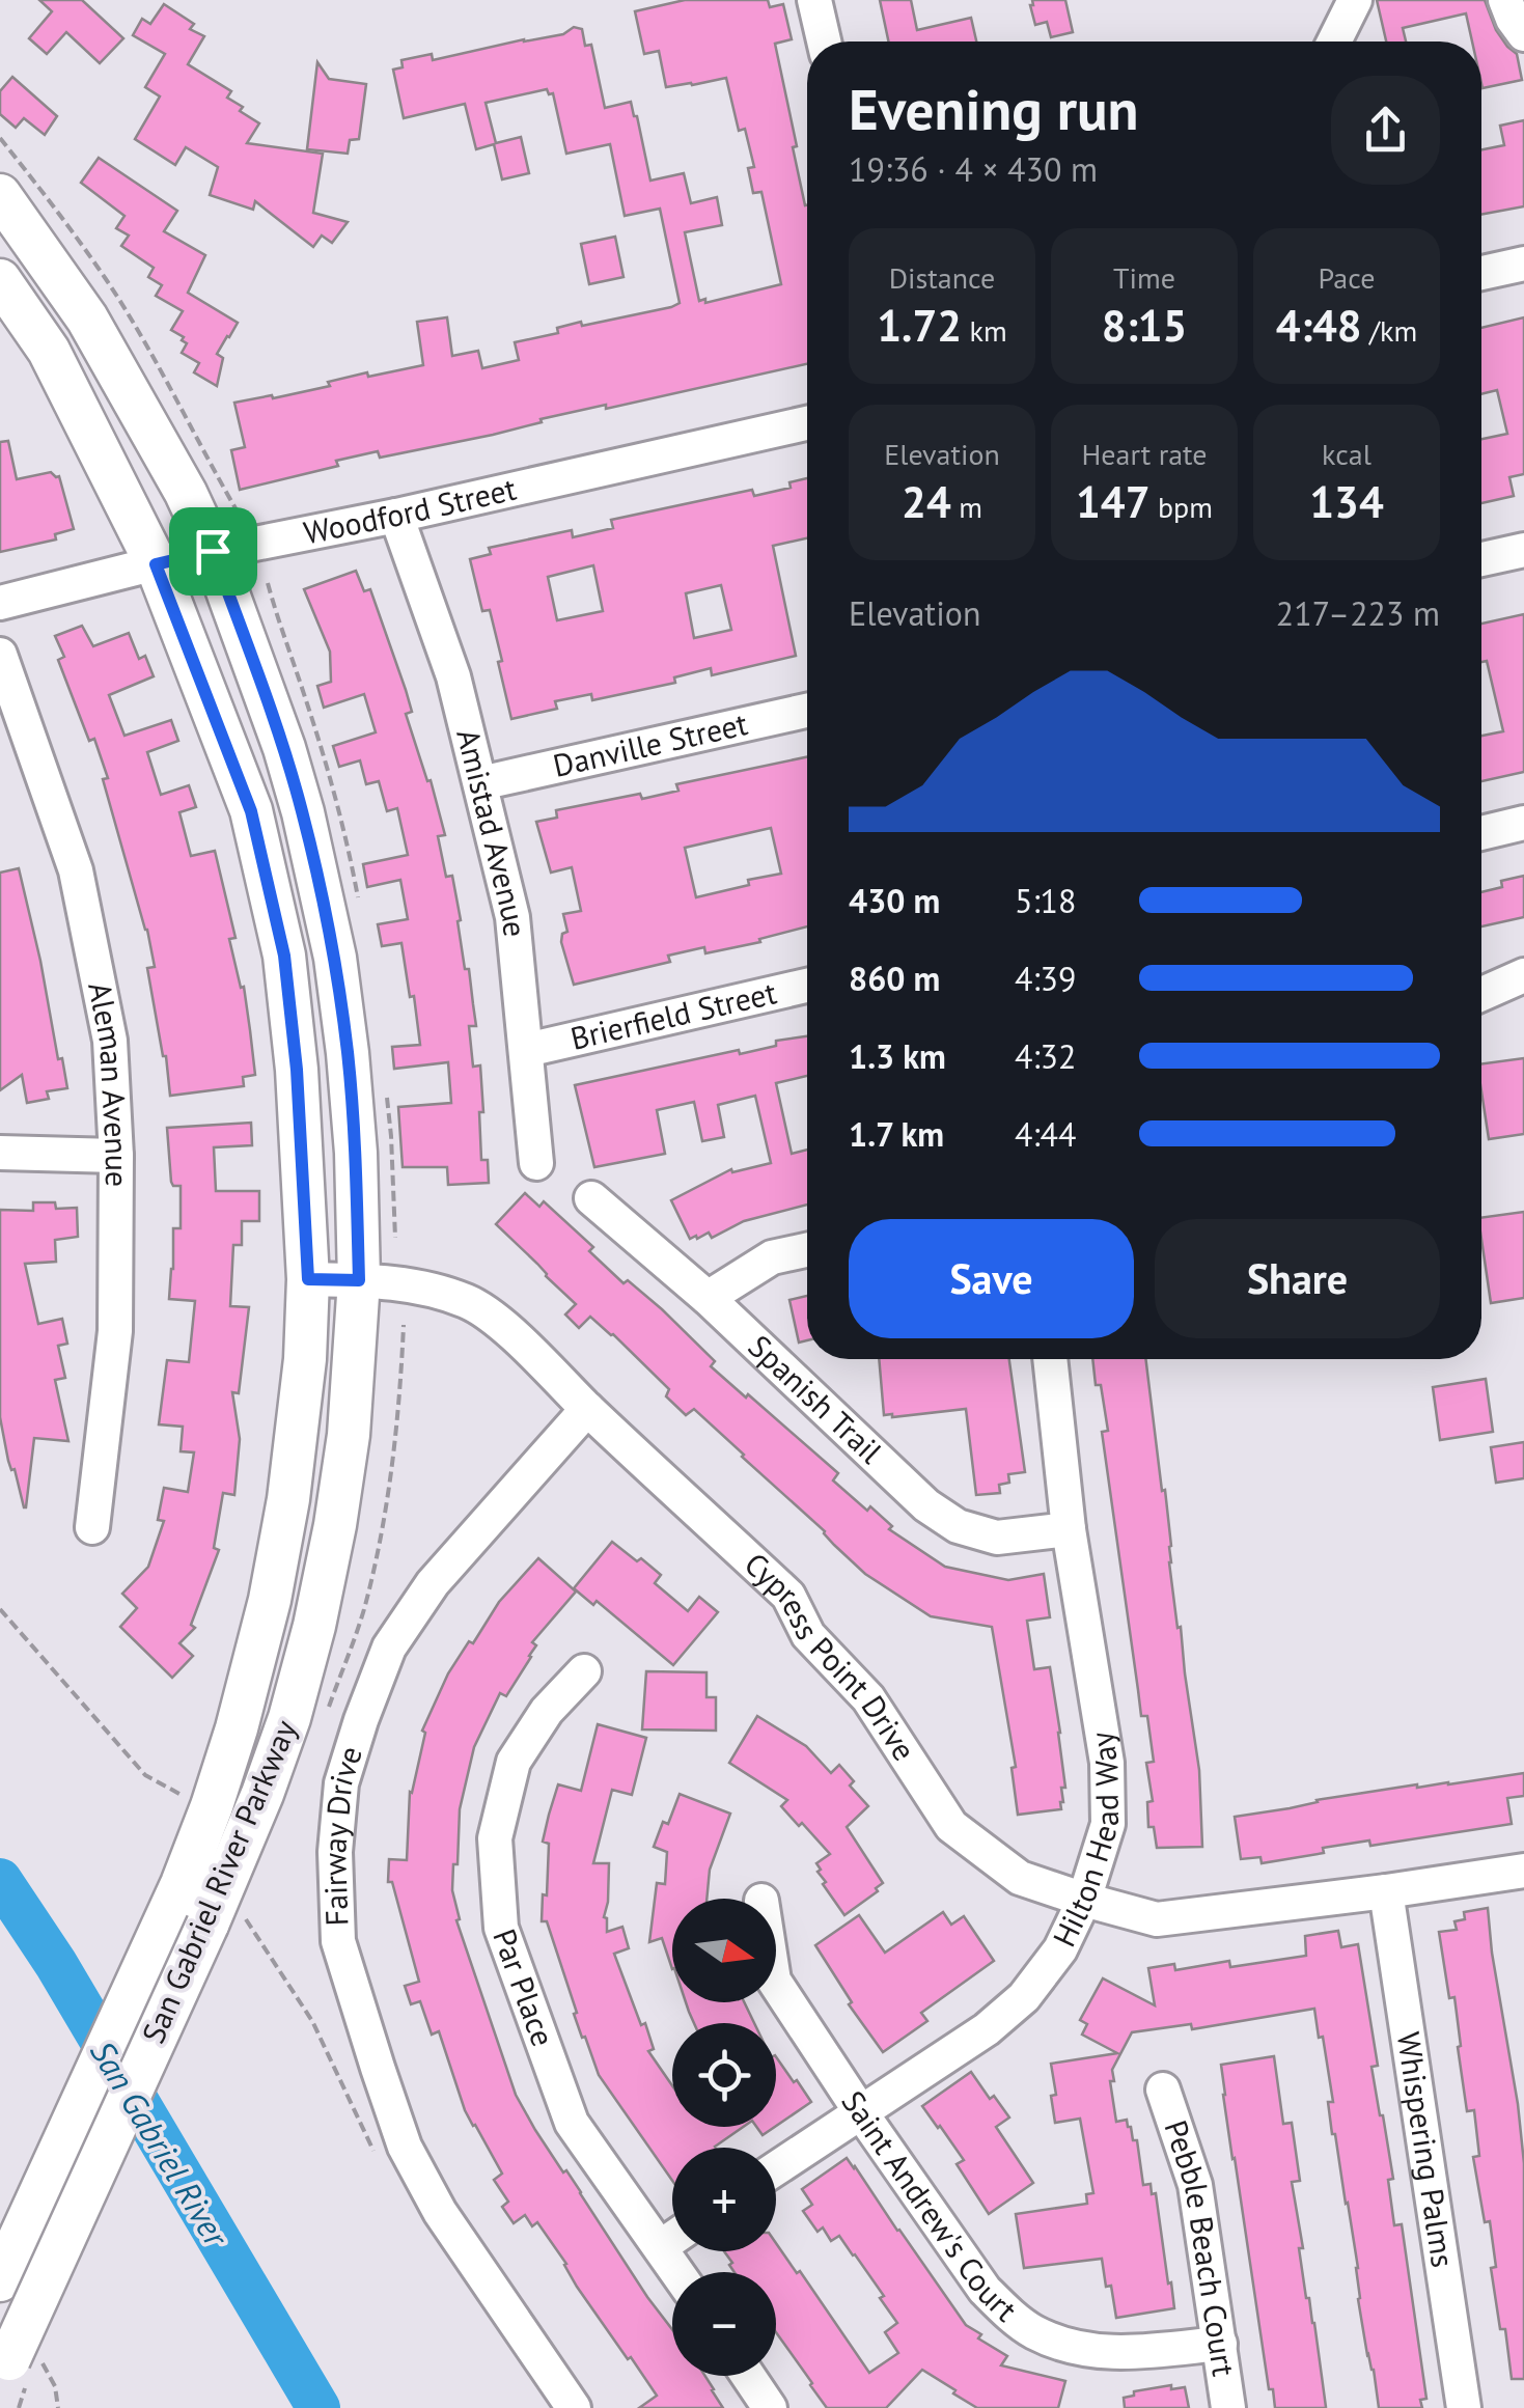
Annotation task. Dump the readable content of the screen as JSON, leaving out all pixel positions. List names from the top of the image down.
{
  "streets": {
    "main road": ["San Gabriel River Parkway"],
    "street": [
      "Woodford Street",
      "Danville Street",
      "Amistad Avenue",
      "Brierfield Street",
      "Aleman Avenue",
      "Spanish Trail",
      "Cypress Point Drive",
      "Fairway Drive",
      "Hilton Head Way",
      "Par Place",
      "Whispering Palms",
      "Saint Andrew's Court",
      "Pebble Beach Court"
    ]
  },
  "crossings": [
    ["Woodford Street", "Amistad Avenue"],
    ["Woodford Street", "San Gabriel River Parkway"],
    ["Danville Street", "Amistad Avenue"],
    ["Amistad Avenue", "Brierfield Street"],
    ["Spanish Trail", "Hilton Head Way"],
    ["Cypress Point Drive", "Fairway Drive"],
    ["Cypress Point Drive", "Hilton Head Way"],
    ["Cypress Point Drive", "San Gabriel River Parkway"],
    ["Cypress Point Drive", "Whispering Palms"],
    ["Hilton Head Way", "Saint Andrew's Court"],
    ["Saint Andrew's Court", "Pebble Beach Court"]
  ],
  "water": ["San Gabriel River"],
  "north": "right",
  "page": {
    "heading": ["Evening run", "19:36 · 4 × 430 m"],
    "stats": [
      ["Distance", "1.72 km"],
      ["Time", "8:15"],
      ["Pace", "4:48 /km"],
      ["Elevation", "24 m"],
      ["Heart rate", "147 bpm"],
      ["kcal", "134"]
    ],
    "chart": ["Elevation", "217–223 m"],
    "list": [
      {
        "name": "430 m",
        "note": "5:18"
      },
      {
        "name": "860 m",
        "note": "4:39"
      },
      {
        "name": "1.3 km",
        "note": "4:32"
      },
      {
        "name": "1.7 km",
        "note": "4:44"
      }
    ],
    "buttons": ["Save", "Share"],
    "map_buttons": ["+", "−"]
  }
}
